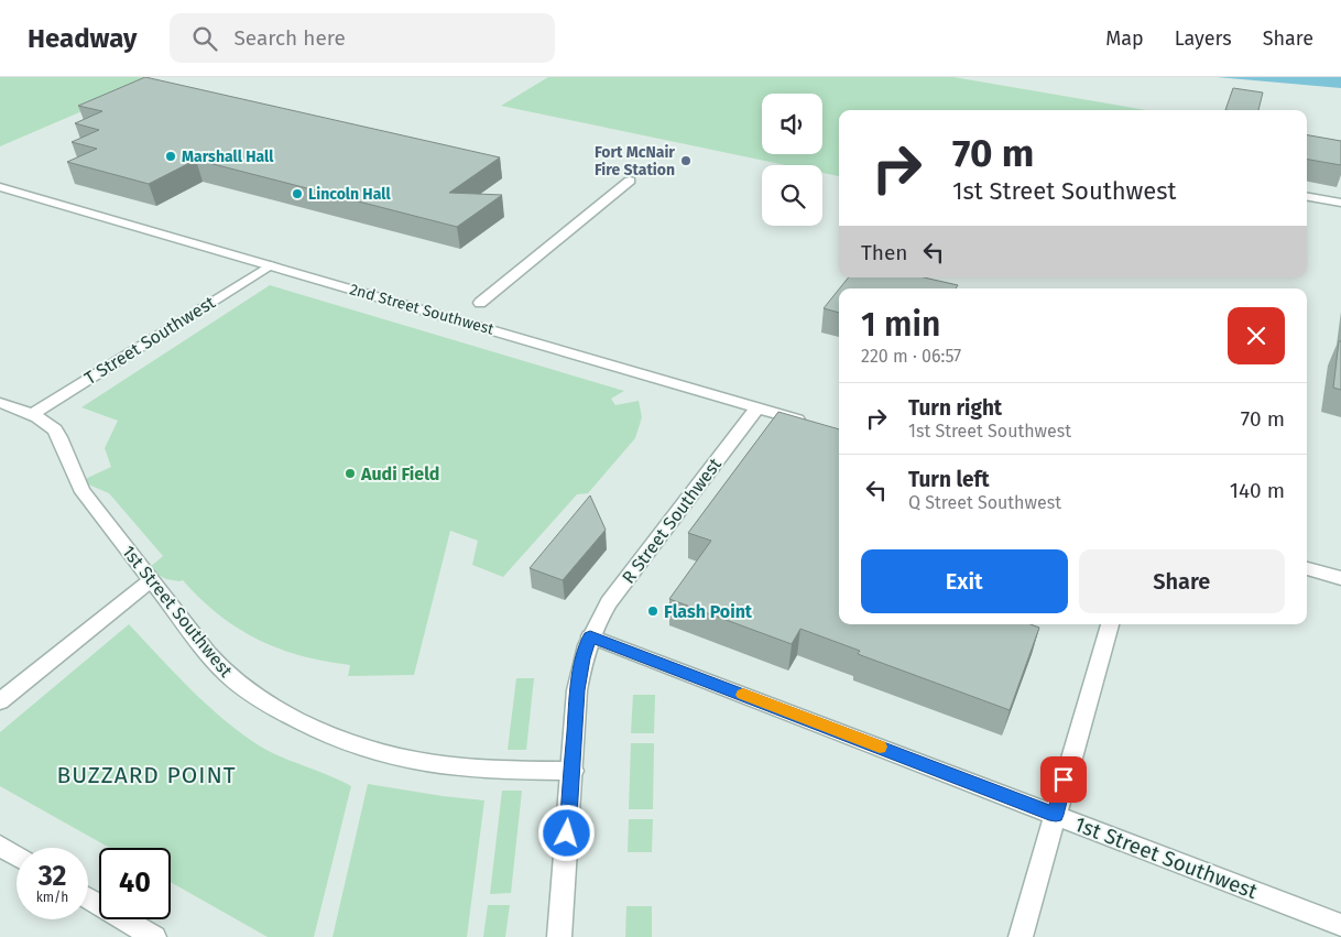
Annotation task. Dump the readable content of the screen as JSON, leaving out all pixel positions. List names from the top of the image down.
{
  "streets": {
    "street": [
      "2nd Street Southwest",
      "T Street Southwest",
      "R Street Southwest",
      "1st Street Southwest"
    ]
  },
  "crossings": [
    ["2nd Street Southwest", "T Street Southwest"],
    ["2nd Street Southwest", "R Street Southwest"],
    ["T Street Southwest", "1st Street Southwest"],
    ["R Street Southwest", "1st Street Southwest"]
  ],
  "districts": ["BUZZARD POINT"],
  "places": [
    "Marshall Hall",
    "Fort McNair Fire Station",
    "Lincoln Hall",
    "Audi Field",
    "Flash Point"
  ],
  "page": {
    "header": "Headway",
    "search": "Search here",
    "nav": ["Map", "Layers", "Share"],
    "turn": ["70 m", "1st Street Southwest"],
    "then": "Then",
    "heading": ["1 min", "220 m · 06:57"],
    "list": [
      {
        "name": "Turn right",
        "note": "1st Street Southwest",
        "value": "70 m"
      },
      {
        "name": "Turn left",
        "note": "Q Street Southwest",
        "value": "140 m"
      }
    ],
    "buttons": ["Exit", "Share"],
    "speed": "32 km/h",
    "limit": "40"
  }
}
